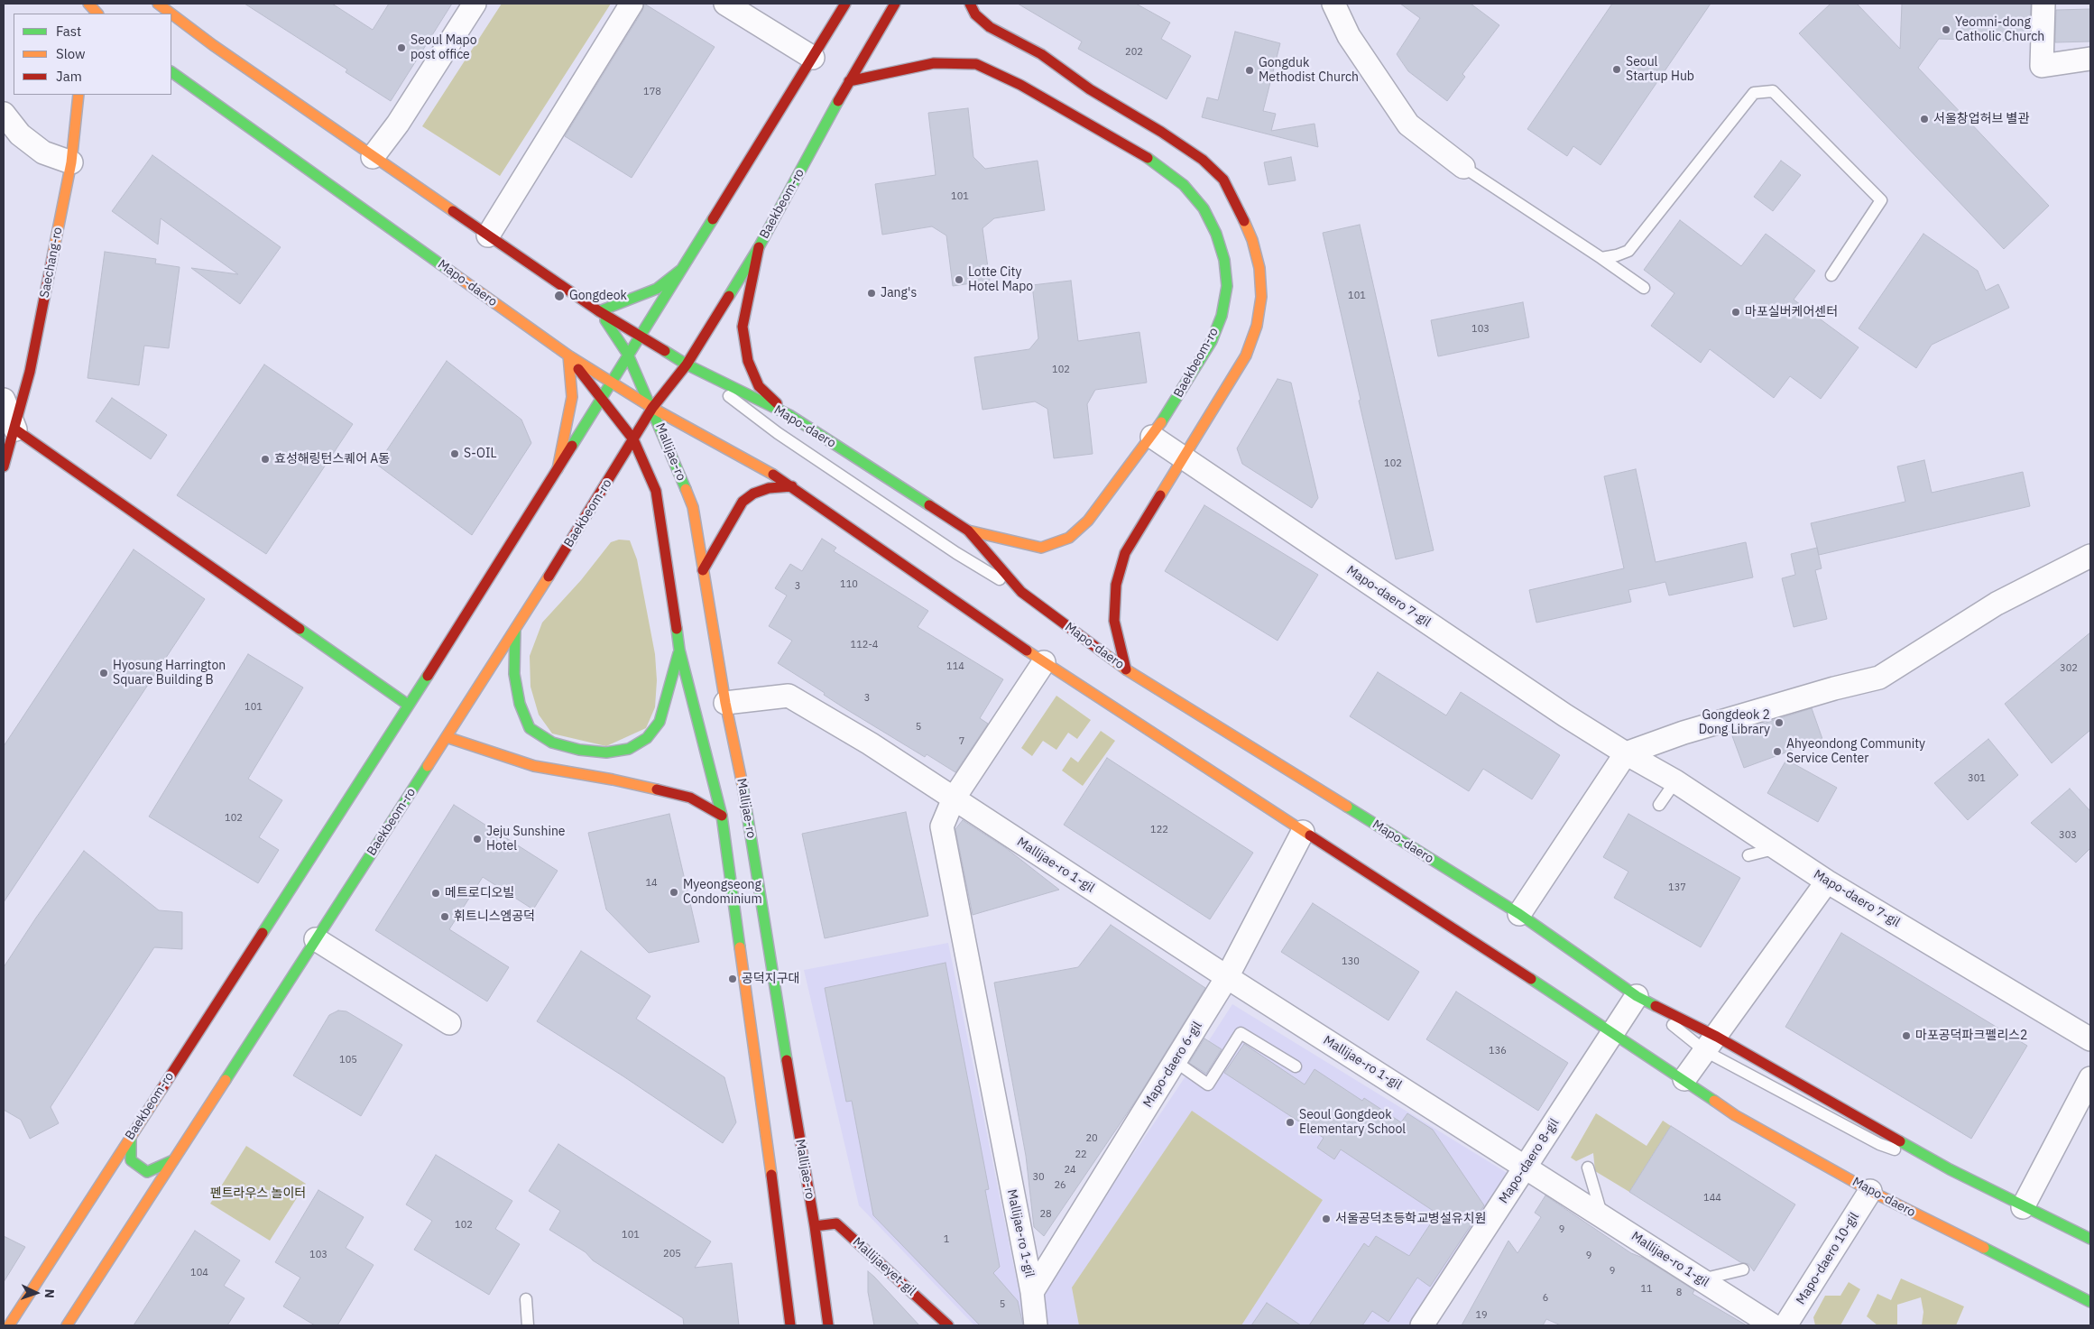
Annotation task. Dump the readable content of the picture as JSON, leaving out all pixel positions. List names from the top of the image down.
{
  "streets": {
    "main road": [
      "Baekbeom-ro",
      "Saechang-ro",
      "Mapo-daero",
      "Mallijae-ro",
      "Mallijaeyet-gil"
    ],
    "street": [
      "Mapo-daero 7-gil",
      "Mallijae-ro 1-gil",
      "Mapo-daero 6-gil",
      "Mapo-daero 8-gil",
      "Mapo-daero 10-gil"
    ]
  },
  "crossings": [
    ["Baekbeom-ro", "Mapo-daero"],
    ["Baekbeom-ro", "Mallijae-ro"],
    ["Baekbeom-ro", "Mapo-daero 7-gil"],
    ["Mapo-daero", "Mallijae-ro"],
    ["Mapo-daero", "Mapo-daero 6-gil"],
    ["Mapo-daero", "Mapo-daero 8-gil"],
    ["Mapo-daero", "Mapo-daero 10-gil"],
    ["Mallijae-ro", "Mallijae-ro 1-gil"],
    ["Mallijae-ro", "Mallijaeyet-gil"],
    ["Mallijae-ro 1-gil", "Mapo-daero 6-gil"],
    ["Mallijae-ro 1-gil", "Mapo-daero 8-gil"]
  ],
  "parks": ["펜트라우스 놀이터"],
  "places": [
    "Yeomni-dong Catholic Church",
    "Seoul Mapo post office",
    "Seoul Startup Hub",
    "Gongduk Methodist Church",
    "서울창업허브 별관",
    "Lotte City Hotel Mapo",
    "Jang's",
    "Gongdeok",
    "마포실버케어센터",
    "S-OIL",
    "효성해링턴스퀘어 A동",
    "Hyosung Harrington Square Building B",
    "Gongdeok 2 Dong Library",
    "Ahyeondong Community Service Center",
    "Jeju Sunshine Hotel",
    "Myeongseong Condominium",
    "메트로디오빌",
    "휘트니스엠공덕",
    "공덕지구대",
    "마포공덕파크펠리스2",
    "Seoul Gongdeok Elementary School",
    "서울공덕초등학교병설유치원"
  ],
  "house_numbers": [
    "202",
    "178",
    "101",
    "101",
    "103",
    "102",
    "102",
    "110",
    "3",
    "112-4",
    "114",
    "302",
    "3",
    "101",
    "5",
    "7",
    "301",
    "102",
    "122",
    "303",
    "14",
    "137",
    "130",
    "136",
    "105",
    "20",
    "22",
    "24",
    "30",
    "26",
    "144",
    "28",
    "102",
    "9",
    "101",
    "1",
    "205",
    "103",
    "9",
    "9",
    "104",
    "11",
    "8",
    "6",
    "5",
    "19"
  ],
  "legend": ["Fast", "Slow", "Jam"],
  "north": "right"
}
